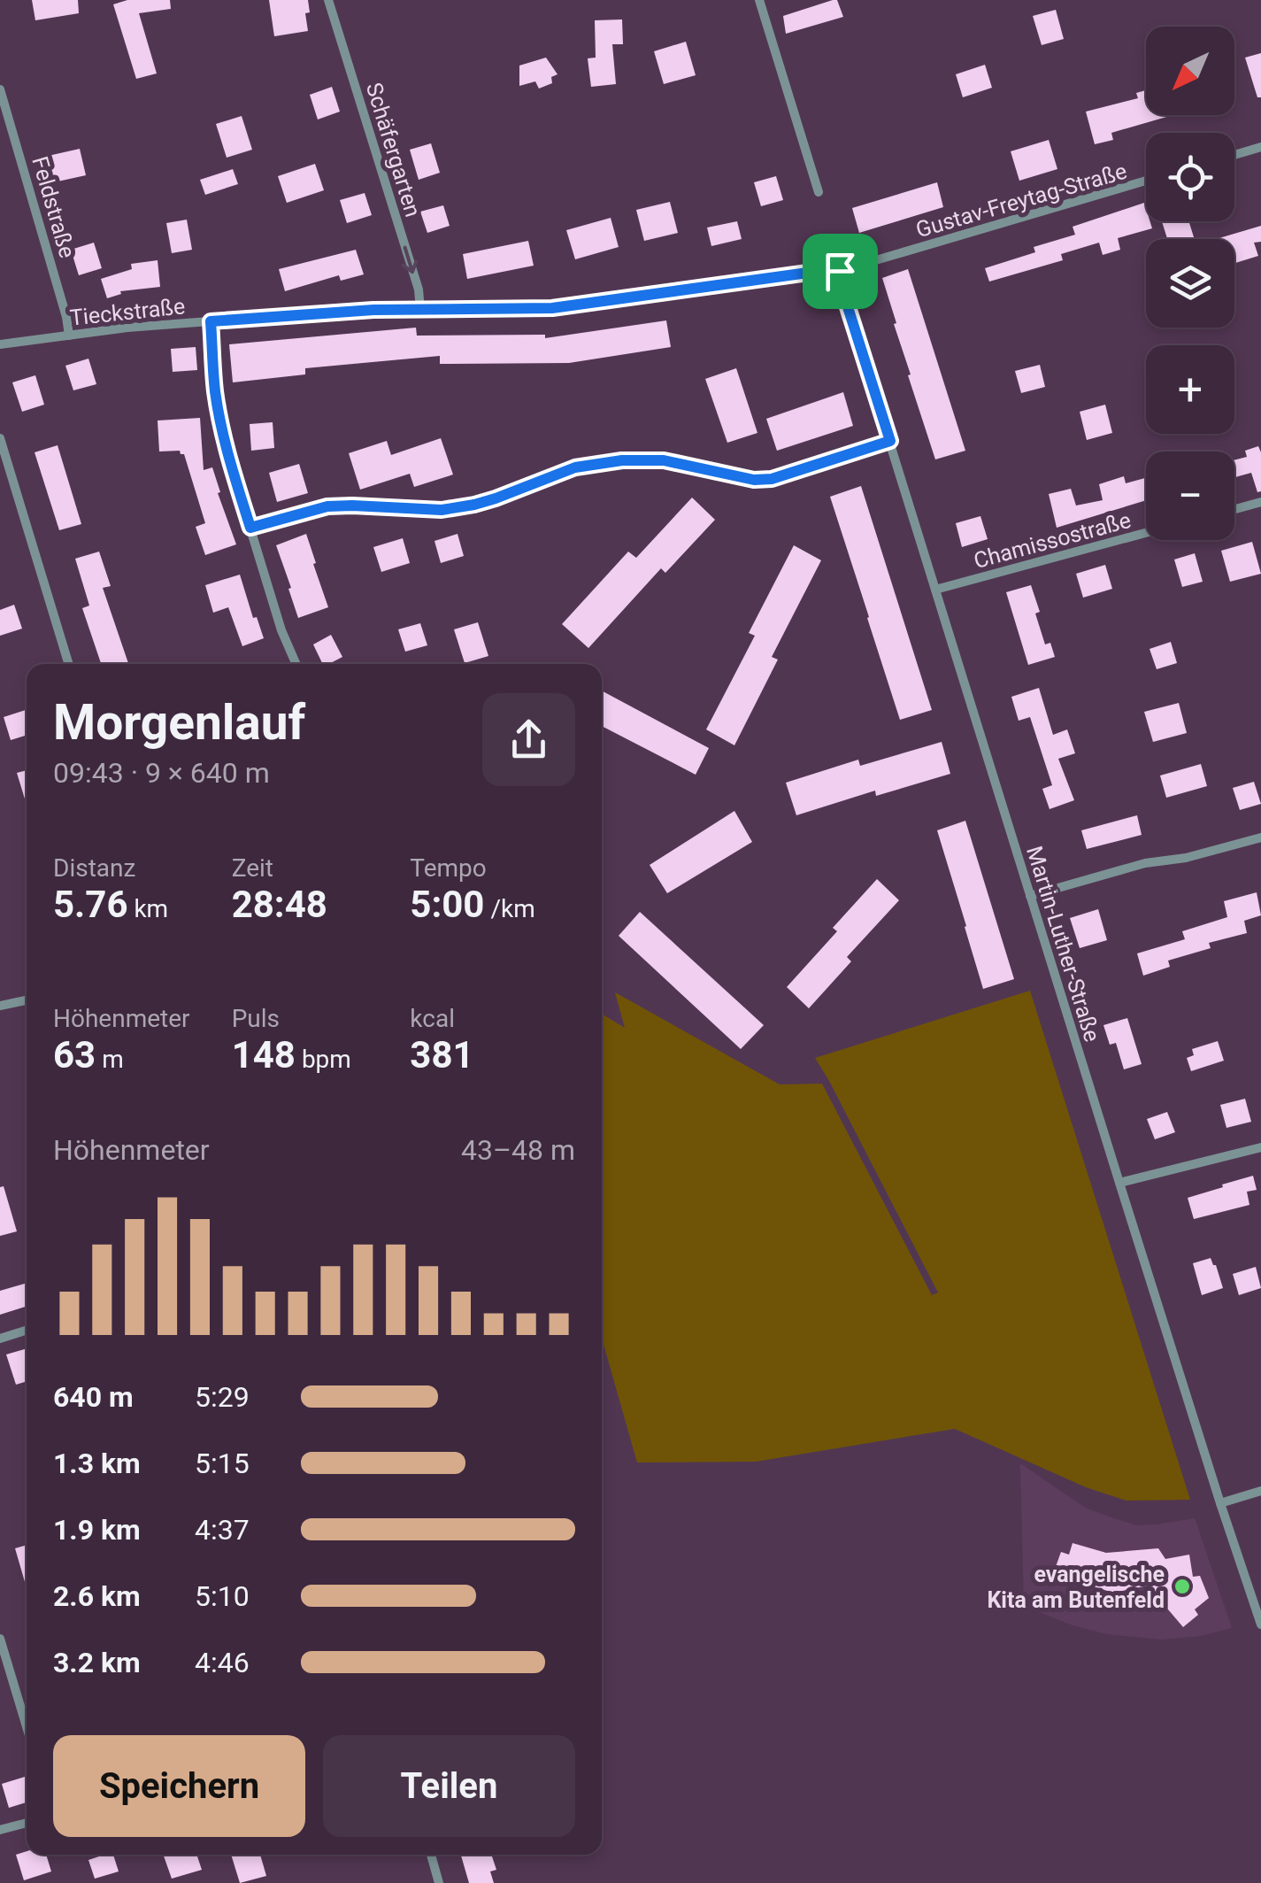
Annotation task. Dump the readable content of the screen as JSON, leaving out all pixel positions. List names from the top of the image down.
{
  "streets": {
    "street": [
      "Schäfergarten",
      "Gustav-Freytag-Straße",
      "Feldstraße",
      "Tieckstraße",
      "Chamissostraße",
      "Martin-Luther-Straße"
    ]
  },
  "crossings": [
    ["Schäfergarten", "Tieckstraße"],
    ["Gustav-Freytag-Straße", "Tieckstraße"],
    ["Gustav-Freytag-Straße", "Martin-Luther-Straße"],
    ["Feldstraße", "Tieckstraße"],
    ["Tieckstraße", "Martin-Luther-Straße"],
    ["Chamissostraße", "Martin-Luther-Straße"]
  ],
  "one_way": ["Schäfergarten"],
  "places": ["evangelische Kita am Butenfeld"],
  "north": "bottom left",
  "page": {
    "map_buttons": ["+", "−"],
    "heading": ["Morgenlauf", "09:43 · 9 × 640 m"],
    "stats": [
      ["Distanz", "5.76 km"],
      ["Zeit", "28:48"],
      ["Tempo", "5:00 /km"],
      ["Höhenmeter", "63 m"],
      ["Puls", "148 bpm"],
      ["kcal", "381"]
    ],
    "chart": ["Höhenmeter", "43–48 m"],
    "list": [
      {
        "name": "640 m",
        "note": "5:29"
      },
      {
        "name": "1.3 km",
        "note": "5:15"
      },
      {
        "name": "1.9 km",
        "note": "4:37"
      },
      {
        "name": "2.6 km",
        "note": "5:10"
      },
      {
        "name": "3.2 km",
        "note": "4:46"
      }
    ],
    "buttons": ["Speichern", "Teilen"]
  }
}
